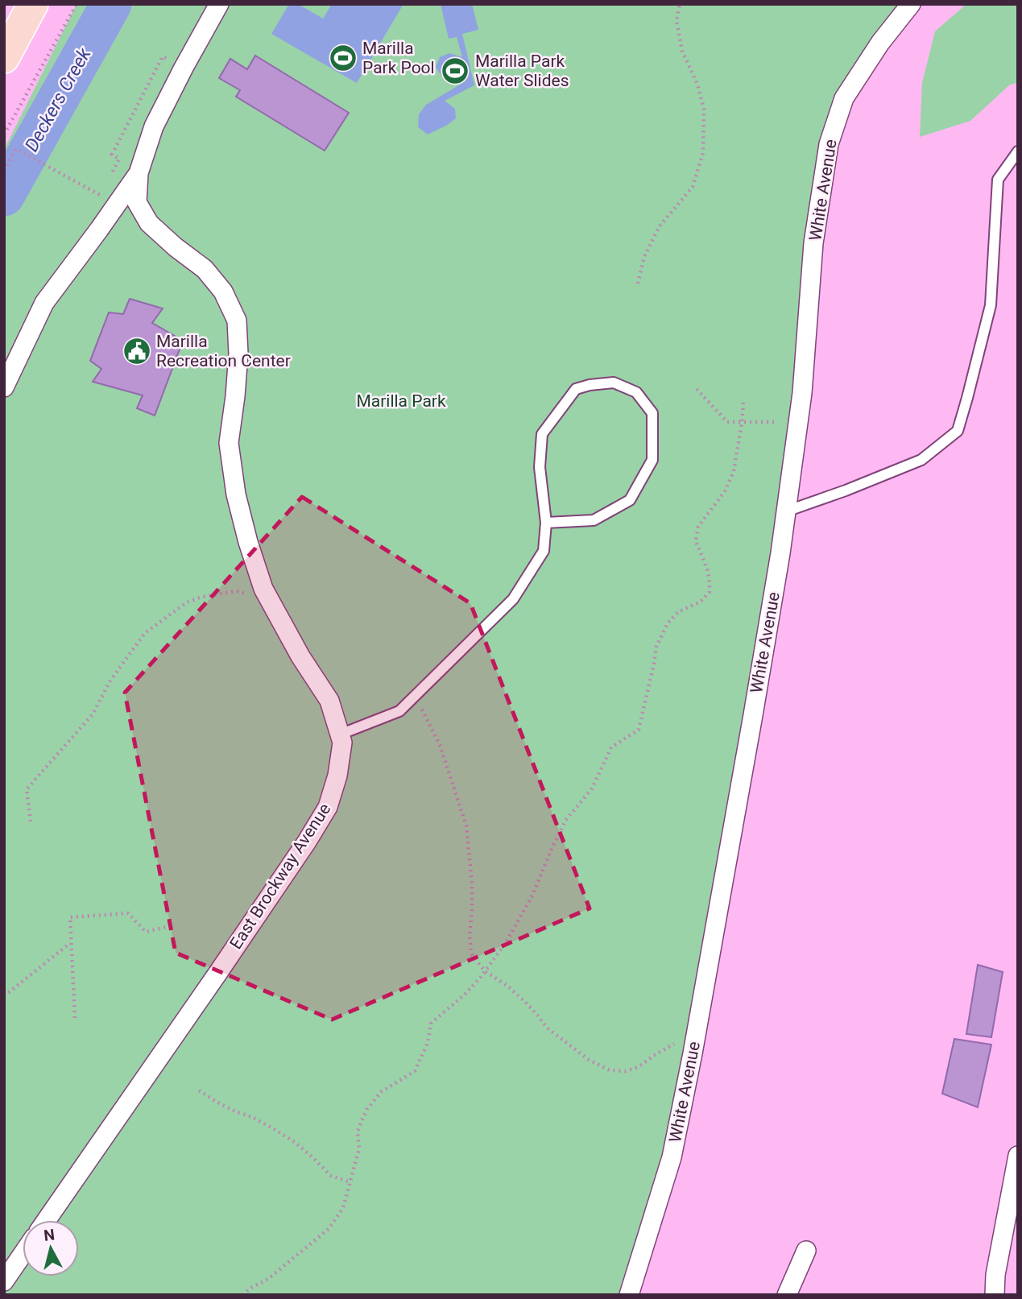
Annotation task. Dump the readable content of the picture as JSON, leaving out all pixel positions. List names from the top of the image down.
{
  "streets": {
    "street": ["White Avenue", "East Brockway Avenue"]
  },
  "water": ["Deckers Creek"],
  "parks": ["Marilla Park"],
  "places": {
    "sports": ["Marilla Park Pool", "Marilla Park Water Slides"],
    "public building": ["Marilla Recreation Center"]
  },
  "north": "top"
}
